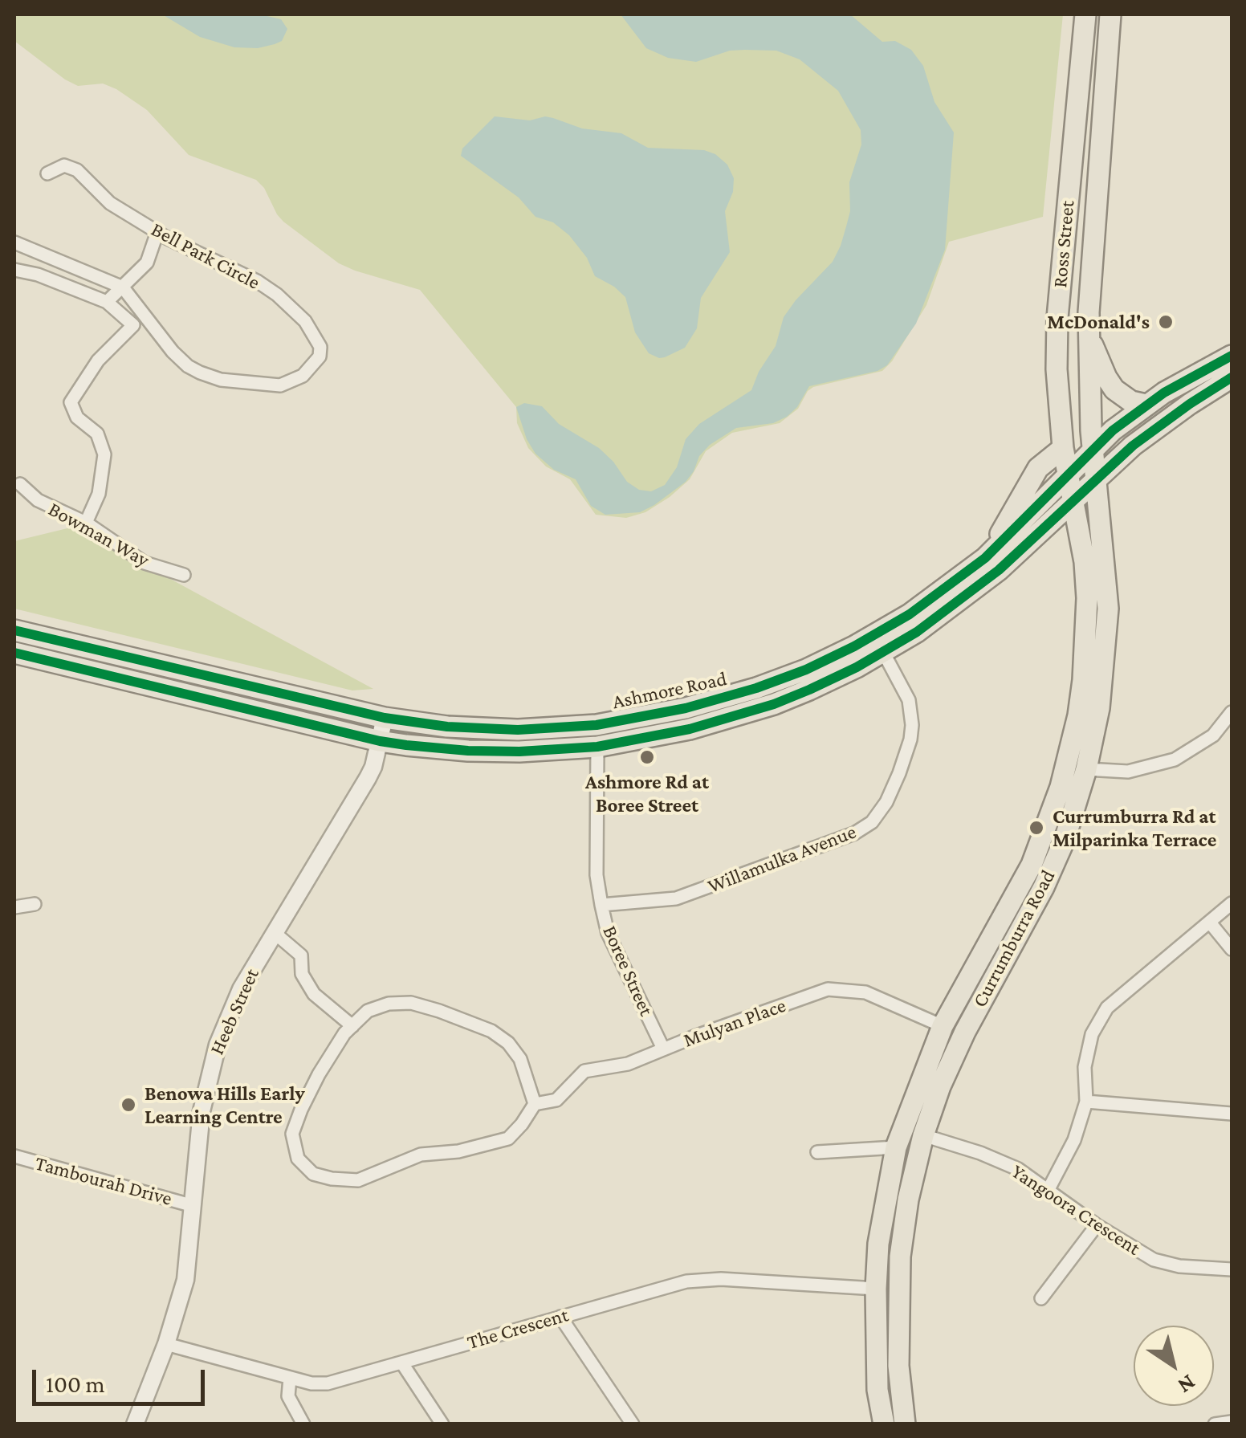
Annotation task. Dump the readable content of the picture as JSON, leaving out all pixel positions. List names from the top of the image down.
{
  "streets": {
    "main road": ["Ross Street", "Ashmore Road", "Currumburra Road"],
    "street": [
      "Bell Park Circle",
      "Bowman Way",
      "Willamulka Avenue",
      "Boree Street",
      "Heeb Street",
      "Mulyan Place",
      "Tambourah Drive",
      "Yangoora Crescent",
      "The Crescent"
    ]
  },
  "crossings": [
    ["Ross Street", "Ashmore Road"],
    ["Ross Street", "Currumburra Road"],
    ["Ashmore Road", "Willamulka Avenue"],
    ["Ashmore Road", "Currumburra Road"],
    ["Ashmore Road", "Boree Street"],
    ["Ashmore Road", "Heeb Street"],
    ["Willamulka Avenue", "Boree Street"],
    ["Currumburra Road", "Mulyan Place"],
    ["Currumburra Road", "Yangoora Crescent"],
    ["Currumburra Road", "The Crescent"],
    ["Boree Street", "Mulyan Place"],
    ["Heeb Street", "Tambourah Drive"],
    ["Heeb Street", "The Crescent"]
  ],
  "places": [
    "McDonald's",
    "Ashmore Rd at Boree Street",
    "Currumburra Rd at Milparinka Terrace",
    "Benowa Hills Early Learning Centre"
  ],
  "scale_bar": "100 m",
  "north": "bottom right"
}
